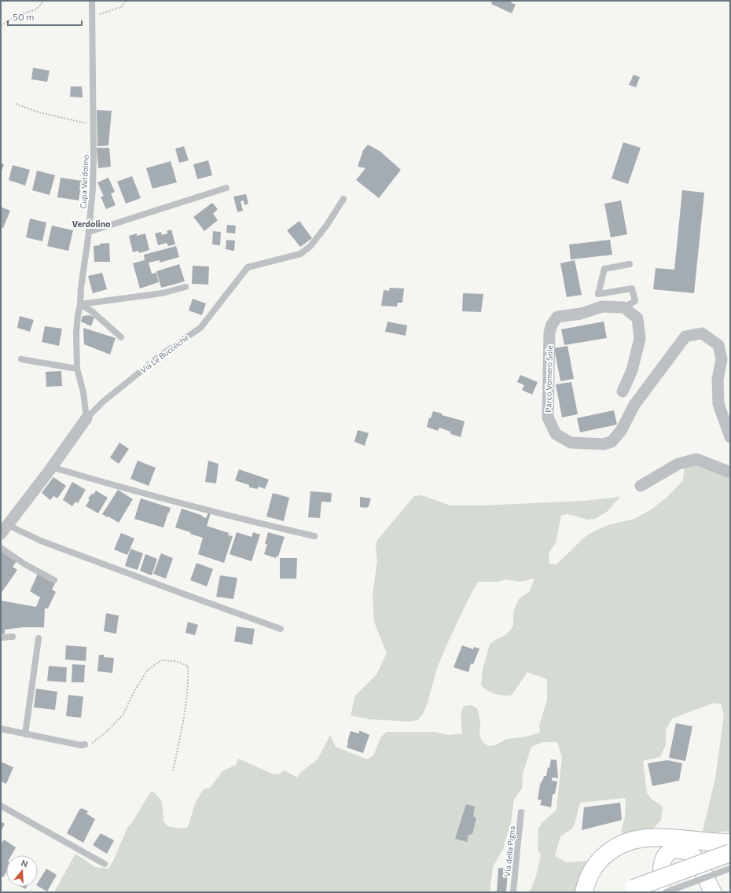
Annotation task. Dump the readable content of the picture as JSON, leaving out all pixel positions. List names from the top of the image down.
{
  "streets": {
    "street": ["Via Le Bucoliche", "Parco Vomero Sole"],
    "lane": ["Cupa Verdolino", "Via della Pigna"]
  },
  "crossings": [
    ["Cupa Verdolino", "Via Le Bucoliche"]
  ],
  "districts": ["Verdolino"],
  "scale_bar": "50 m",
  "north": "top"
}
